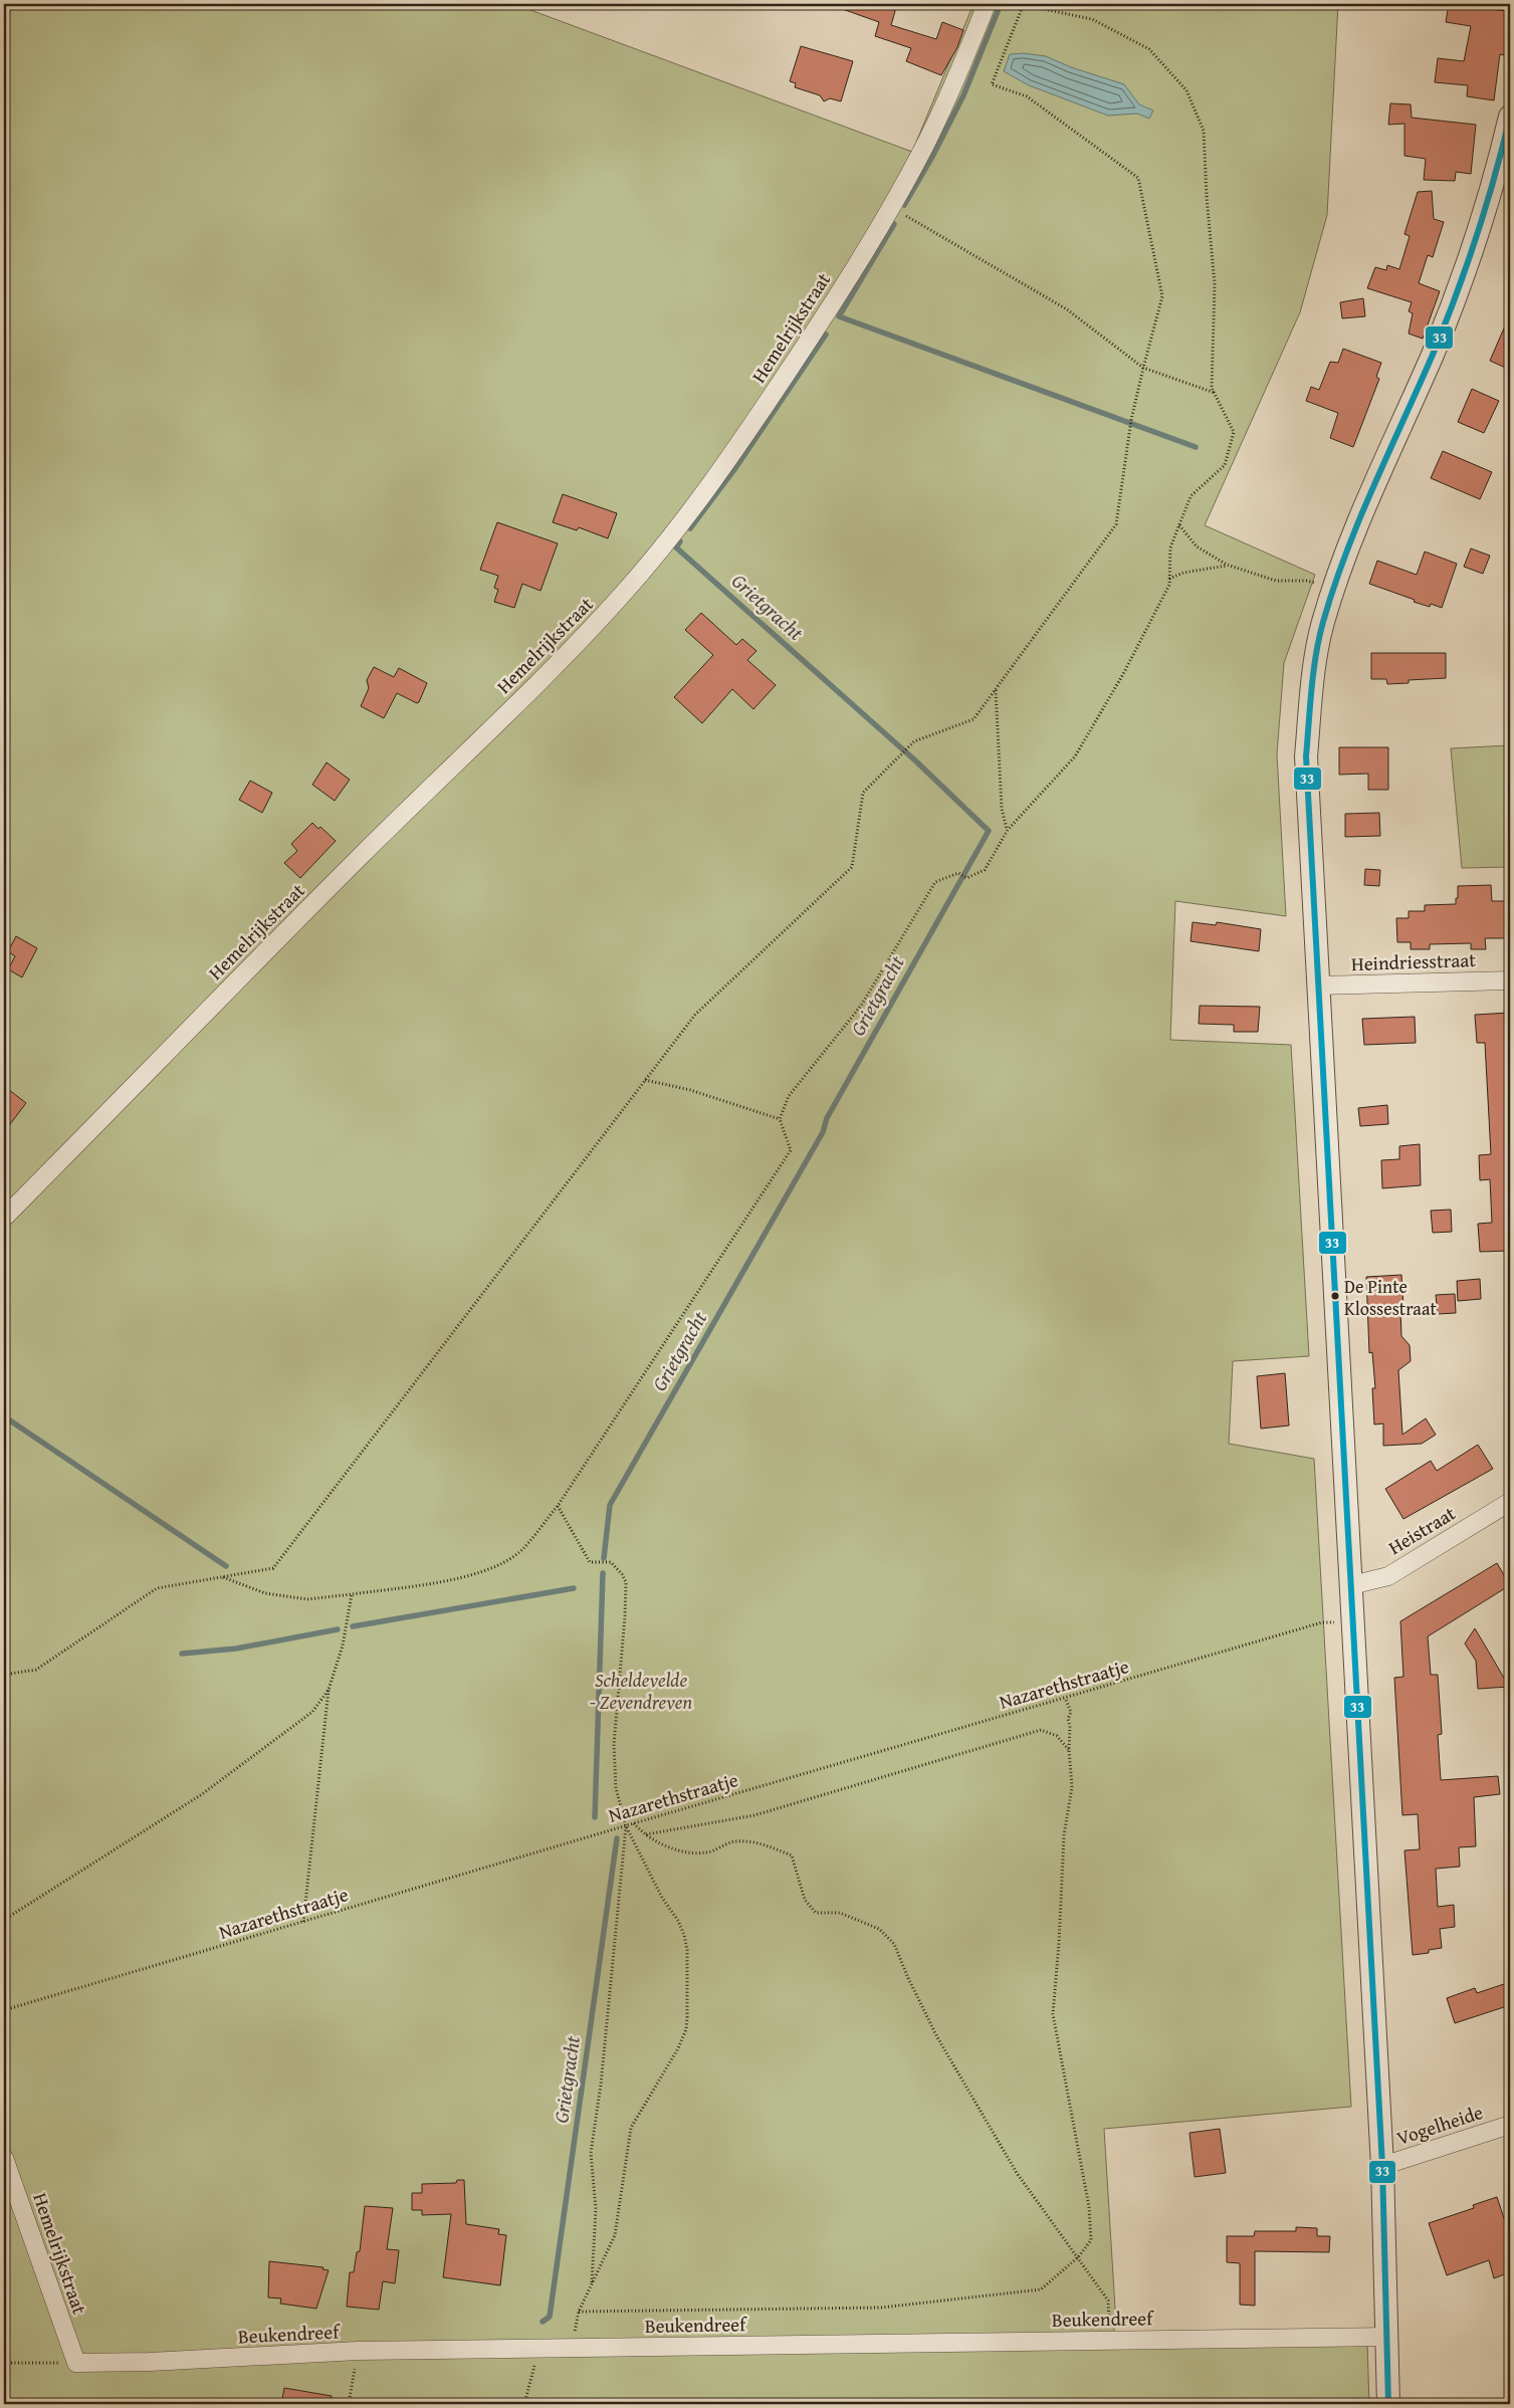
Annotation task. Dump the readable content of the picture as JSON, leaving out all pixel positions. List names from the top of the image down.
{
  "streets": {
    "street": [
      "Hemelrijkstraat",
      "Heindriesstraat",
      "Heistraat",
      "Vogelheide",
      "Beukendreef"
    ],
    "path": ["Nazarethstraatje"]
  },
  "crossings": [
    ["Hemelrijkstraat", "Beukendreef"]
  ],
  "water": ["Grietgracht"],
  "parks": ["Scheldevelde - Zevendreven"],
  "places": ["De Pinte Klossestraat"],
  "lines": ["transit line 33"]
}
